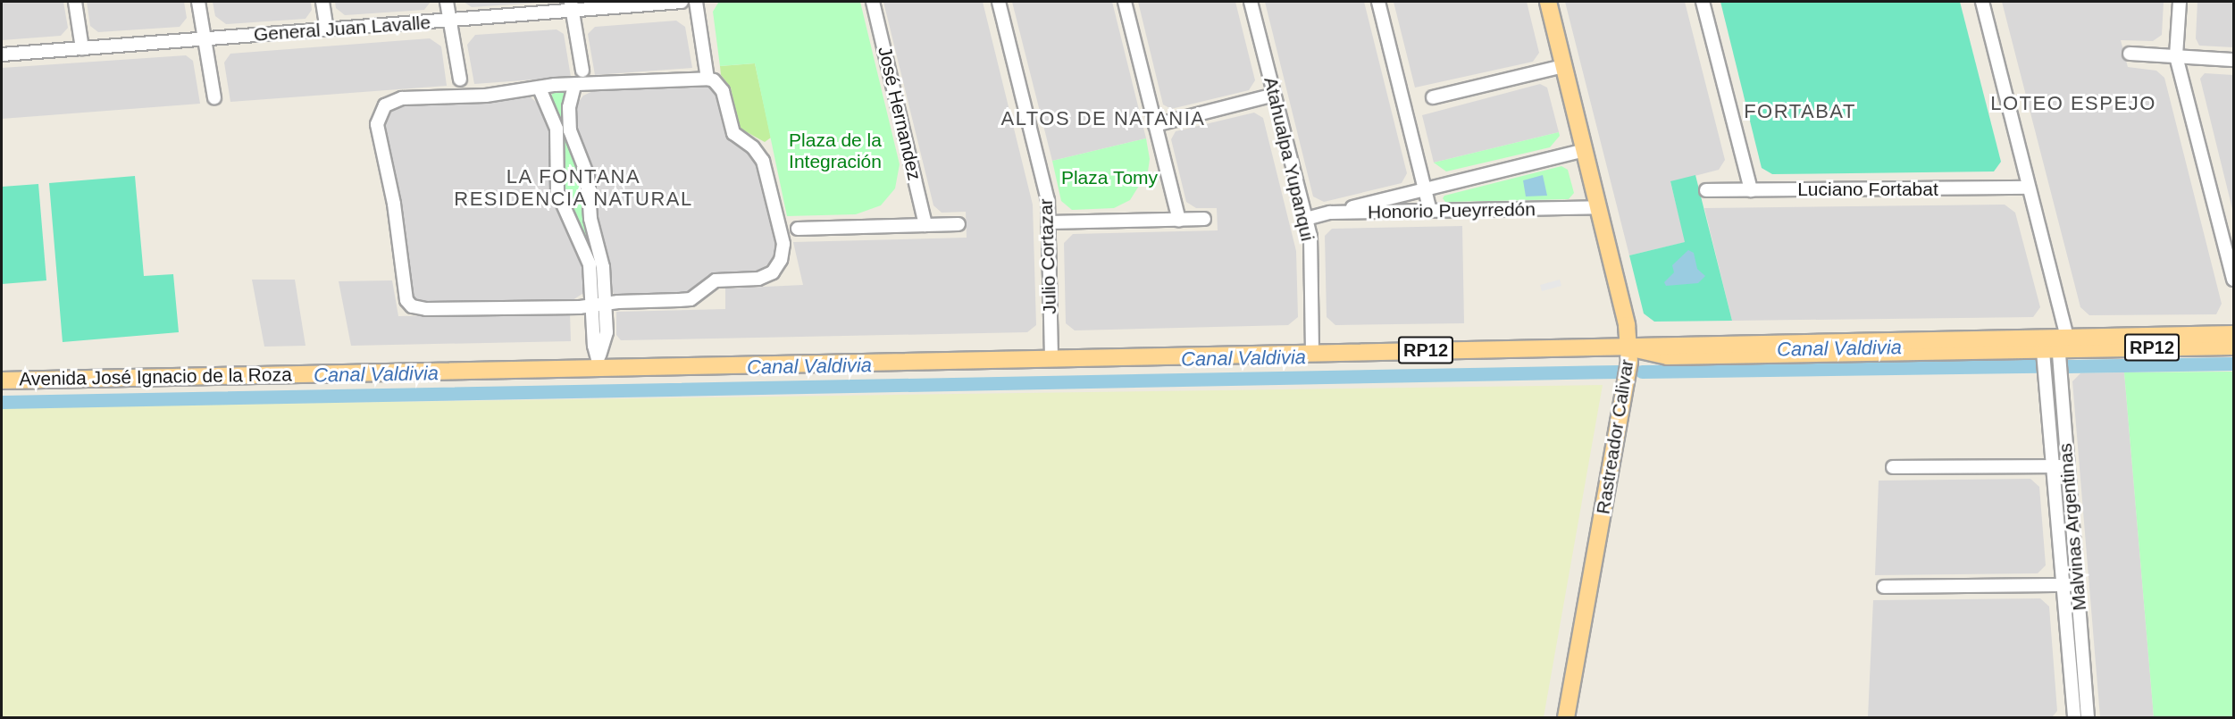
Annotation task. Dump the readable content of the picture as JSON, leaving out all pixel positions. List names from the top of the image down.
{
  "streets": {
    "main road": ["RP12", "Avenida José Ignacio de la Roza", "Rastreador Calivar"],
    "street": [
      "General Juan Lavalle",
      "José Hernandez",
      "Atahualpa Yupanqui",
      "Luciano Fortabat",
      "Honorio Pueyrredón",
      "Julio Cortazar",
      "Malvinas Argentinas"
    ]
  },
  "crossings": [
    ["Atahualpa Yupanqui", "Honorio Pueyrredón"],
    ["Atahualpa Yupanqui", "Avenida José Ignacio de la Roza"],
    ["Luciano Fortabat", "Malvinas Argentinas"],
    ["Honorio Pueyrredón", "Rastreador Calivar"],
    ["Julio Cortazar", "Avenida José Ignacio de la Roza"],
    ["Avenida José Ignacio de la Roza", "Rastreador Calivar"],
    ["Avenida José Ignacio de la Roza", "Malvinas Argentinas"]
  ],
  "districts": [
    "LOTEO ESPEJO",
    "FORTABAT",
    "ALTOS DE NATANIA",
    "LA FONTANA RESIDENCIA NATURAL"
  ],
  "water": ["Canal Valdivia"],
  "parks": ["Plaza de la Integración", "Plaza Tomy"]
}
